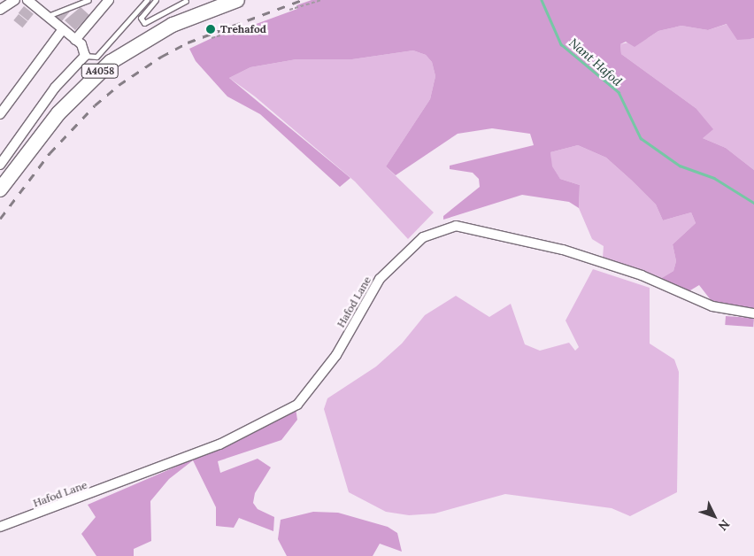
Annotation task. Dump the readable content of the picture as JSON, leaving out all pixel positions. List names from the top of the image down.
{
  "streets": {
    "main road": ["A4058"],
    "street": ["Hafod Lane"]
  },
  "water": ["Nant Hafod"],
  "places": ["Trehafod"],
  "north": "bottom right"
}
